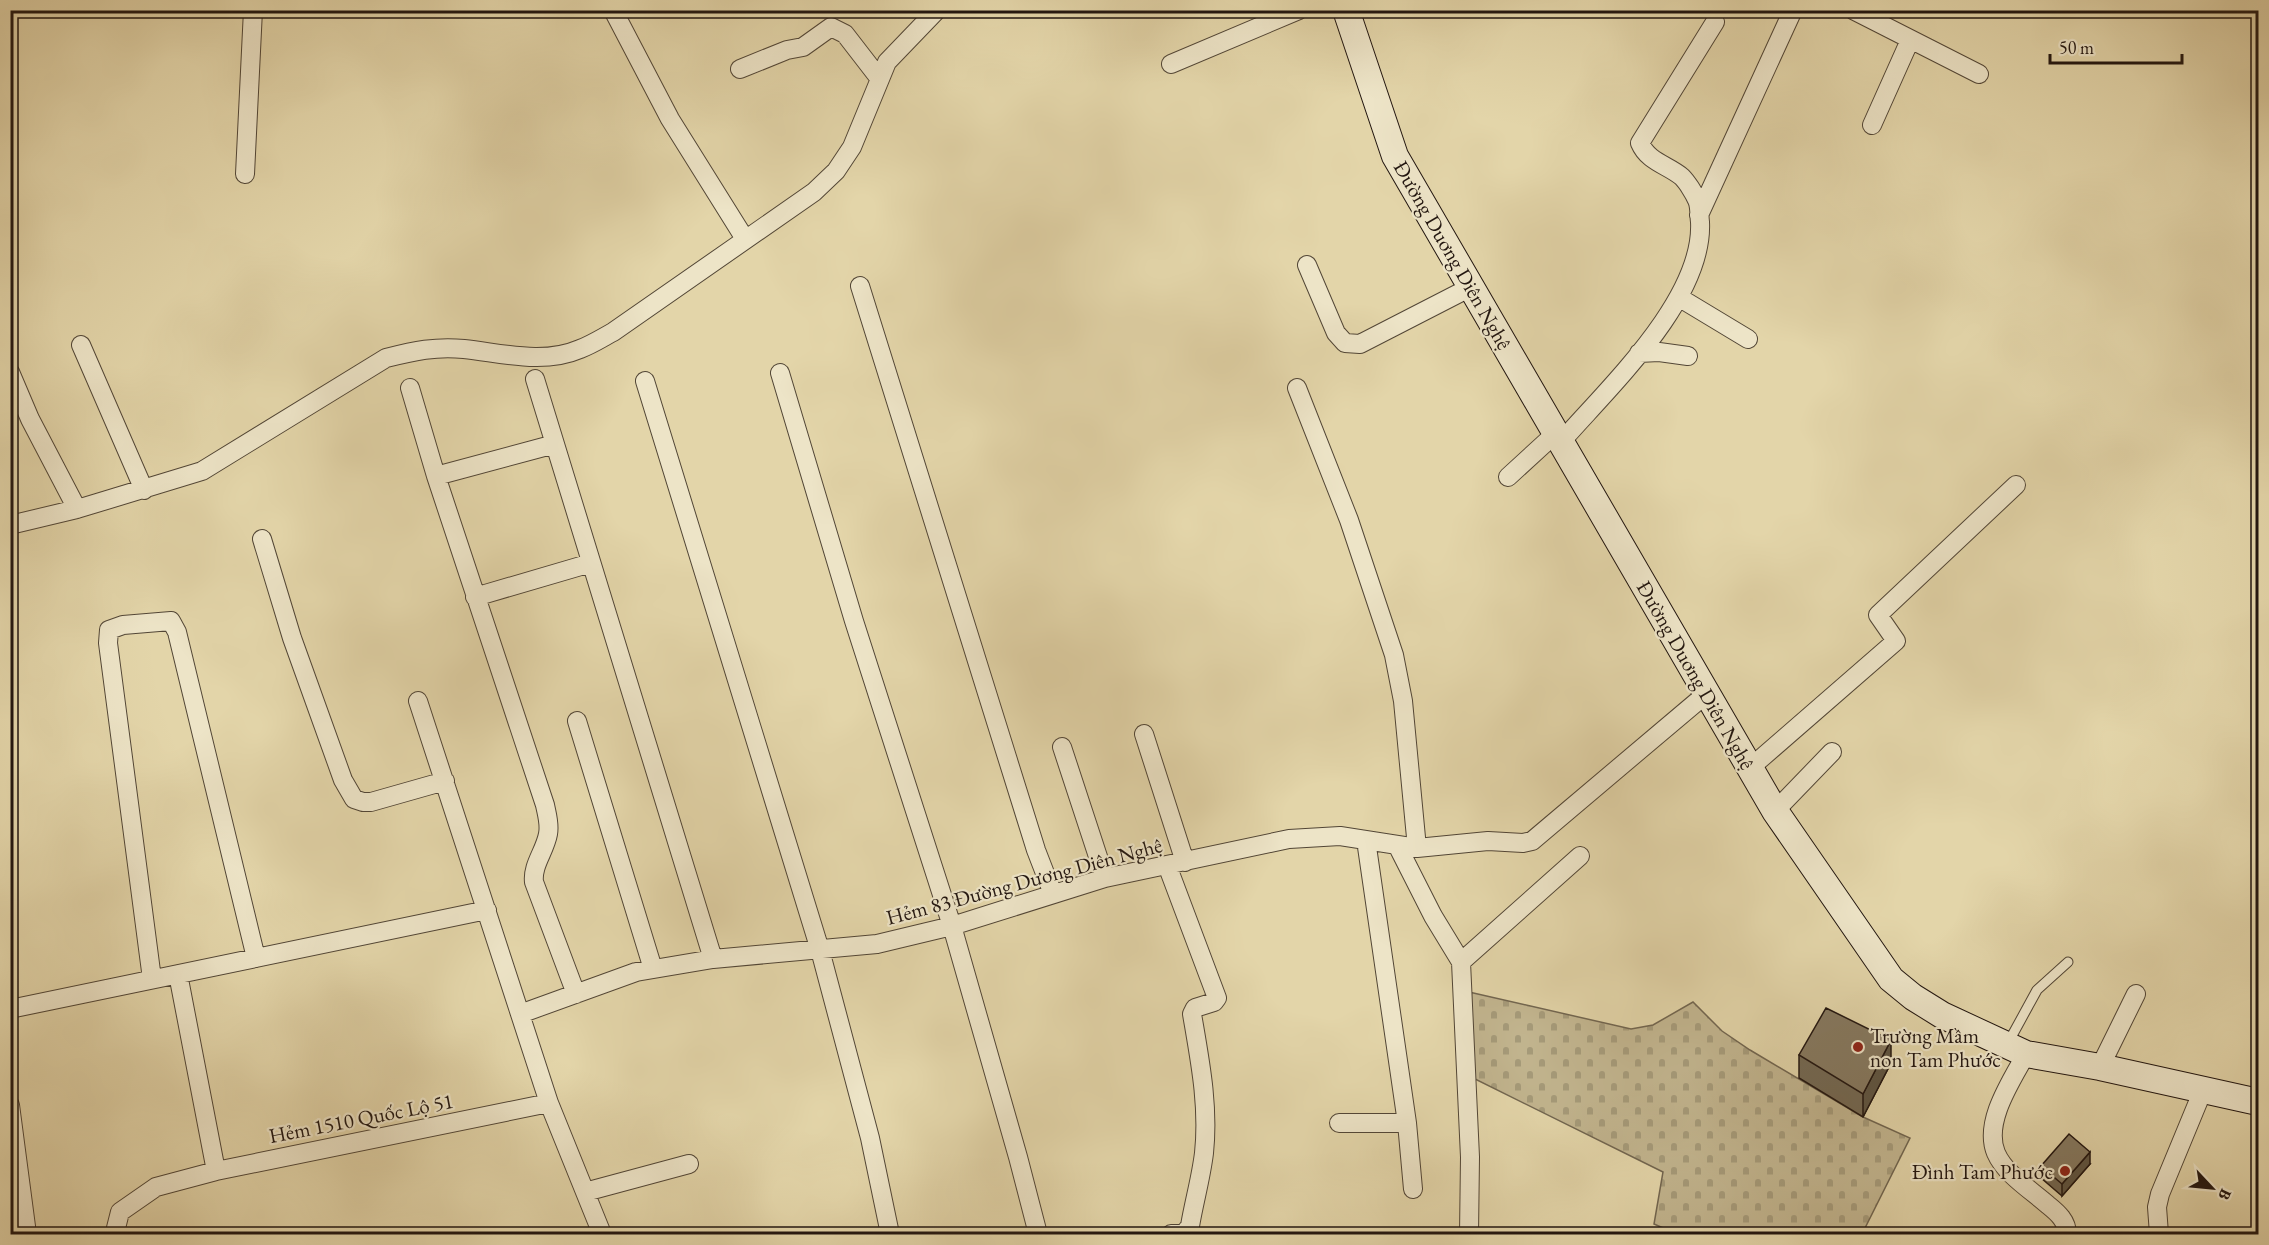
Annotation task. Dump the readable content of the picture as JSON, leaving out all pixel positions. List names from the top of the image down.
{
  "streets": {
    "street": ["Đường Duơng Diên Nghệ", "Hẻm 83 Đường Dương Diên Nghệ", "Hẻm 1510 Quốc Lộ 51"]
  },
  "crossings": [
    ["Đường Duơng Diên Nghệ", "Hẻm 83 Đường Dương Diên Nghệ"]
  ],
  "places": ["Trường Mầm non Tam Phước", "Đình Tam Phước"],
  "scale_bar": "50 m",
  "north": "bottom right"
}
